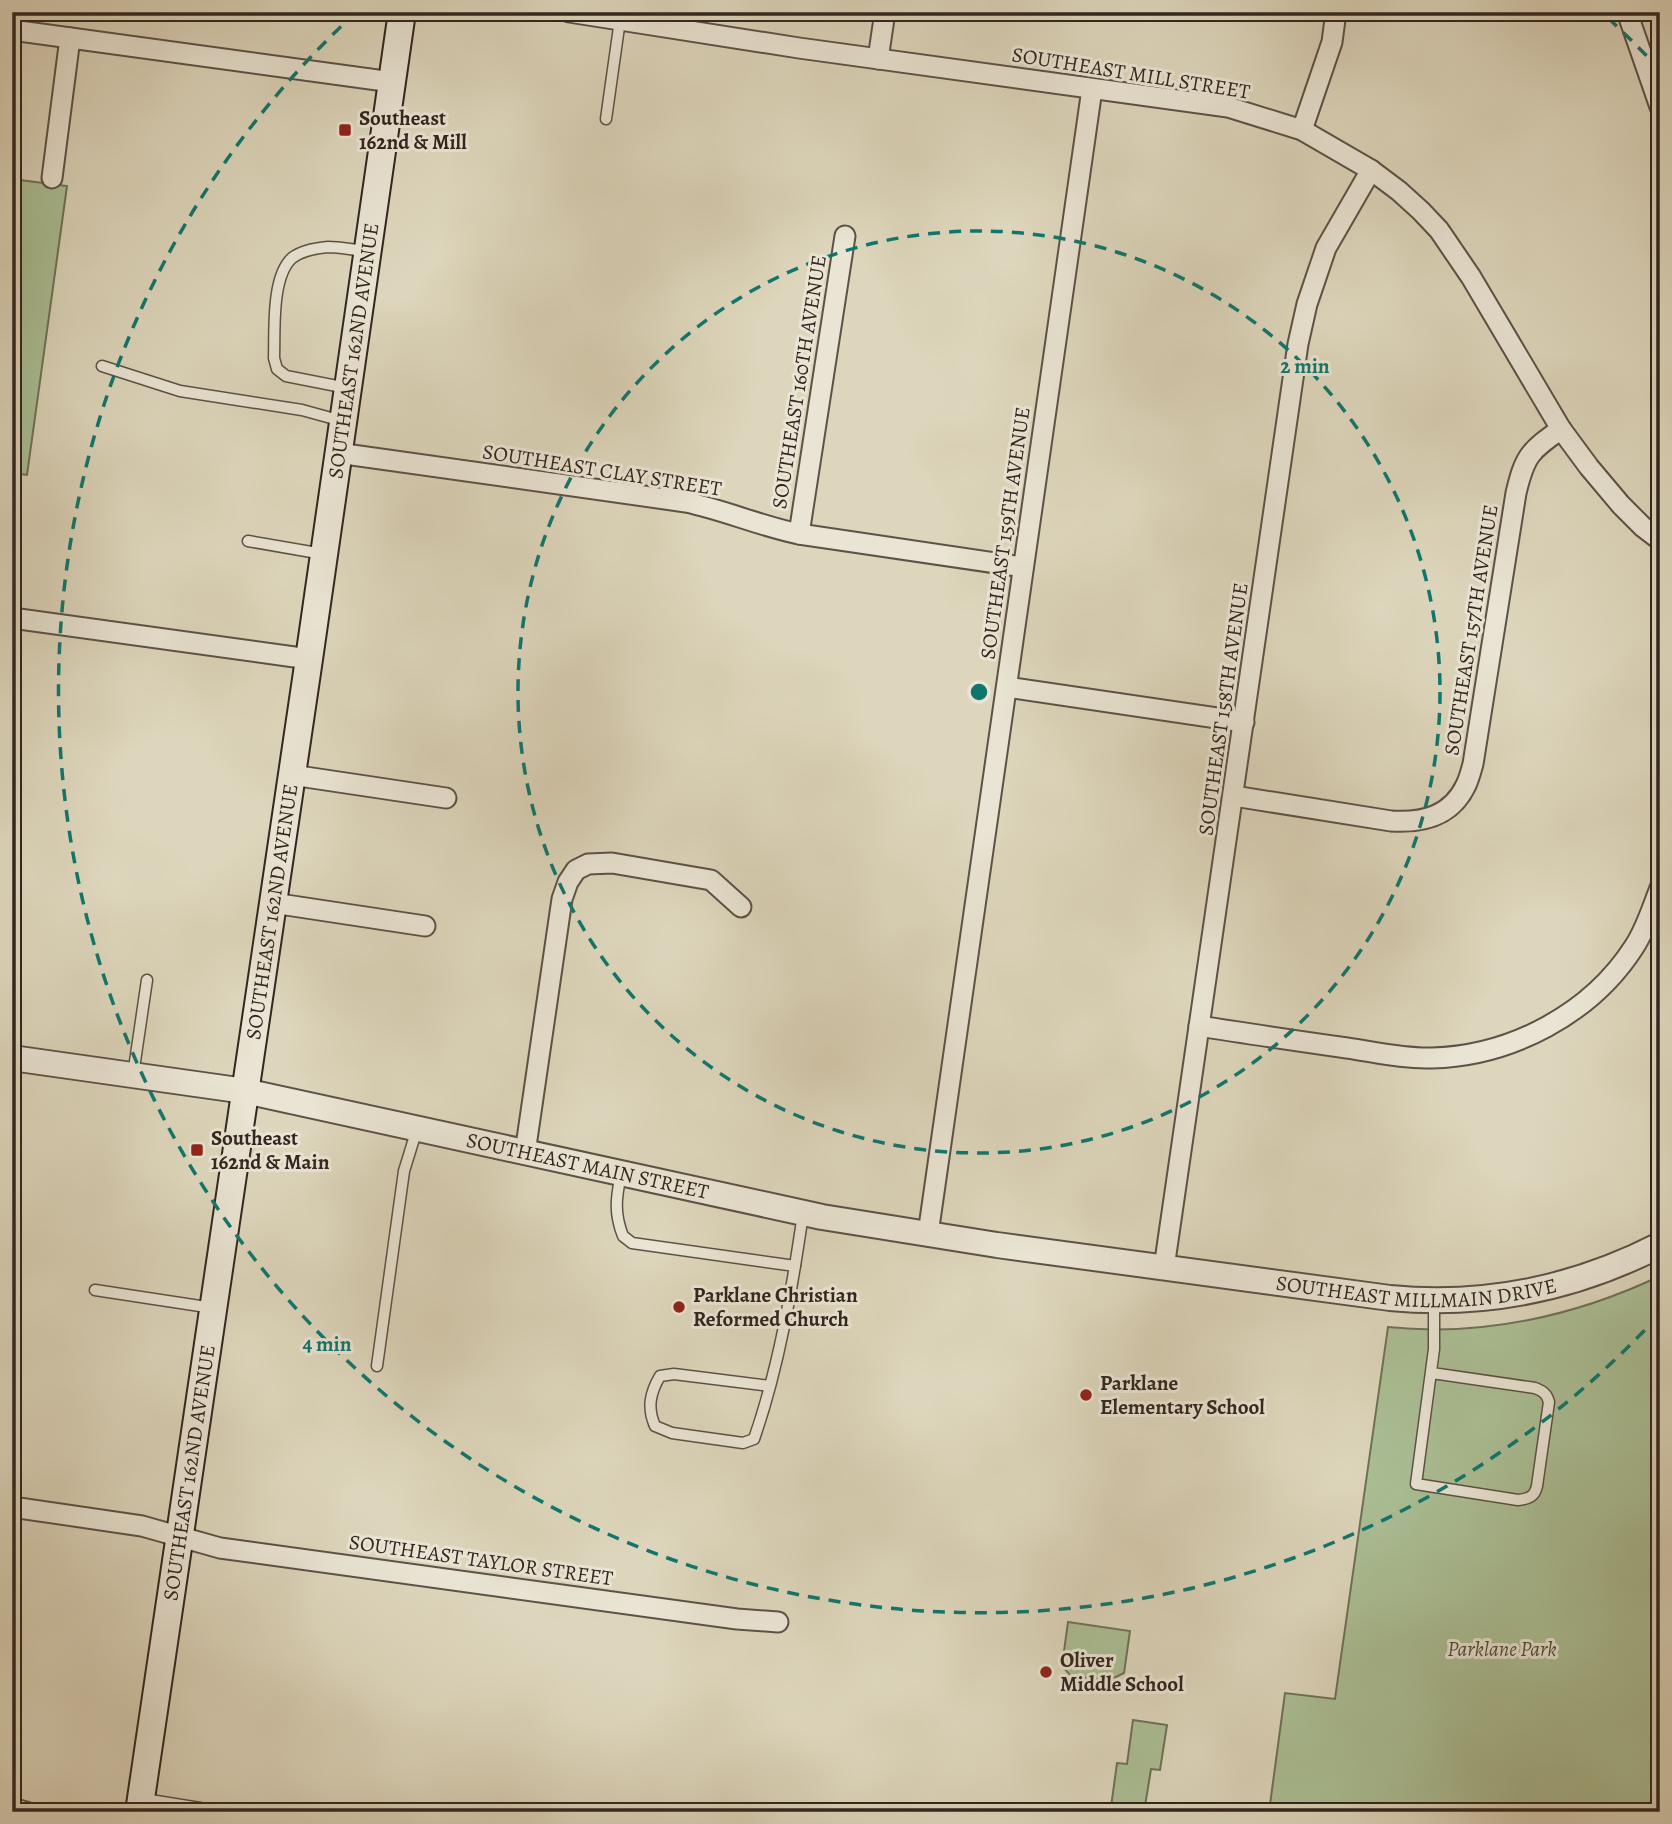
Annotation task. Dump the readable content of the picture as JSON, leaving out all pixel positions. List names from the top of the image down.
{
  "streets": {
    "main road": ["SOUTHEAST 162ND AVENUE"],
    "street": [
      "SOUTHEAST MILL STREET",
      "SOUTHEAST 160TH AVENUE",
      "SOUTHEAST CLAY STREET",
      "SOUTHEAST 159TH AVENUE",
      "SOUTHEAST 157TH AVENUE",
      "SOUTHEAST 158TH AVENUE",
      "SOUTHEAST MAIN STREET",
      "SOUTHEAST MILLMAIN DRIVE",
      "SOUTHEAST TAYLOR STREET"
    ]
  },
  "crossings": [
    ["SOUTHEAST MILL STREET", "SOUTHEAST 159TH AVENUE"],
    ["SOUTHEAST MILL STREET", "SOUTHEAST 157TH AVENUE"],
    ["SOUTHEAST MILL STREET", "SOUTHEAST 158TH AVENUE"],
    ["SOUTHEAST 162ND AVENUE", "SOUTHEAST CLAY STREET"],
    ["SOUTHEAST 162ND AVENUE", "SOUTHEAST MAIN STREET"],
    ["SOUTHEAST 162ND AVENUE", "SOUTHEAST TAYLOR STREET"],
    ["SOUTHEAST 160TH AVENUE", "SOUTHEAST CLAY STREET"],
    ["SOUTHEAST CLAY STREET", "SOUTHEAST 159TH AVENUE"],
    ["SOUTHEAST 159TH AVENUE", "SOUTHEAST MAIN STREET"],
    ["SOUTHEAST 157TH AVENUE", "SOUTHEAST 158TH AVENUE"],
    ["SOUTHEAST 158TH AVENUE", "SOUTHEAST MAIN STREET"],
    ["SOUTHEAST 158TH AVENUE", "SOUTHEAST MILLMAIN DRIVE"],
    ["SOUTHEAST MAIN STREET", "SOUTHEAST MILLMAIN DRIVE"]
  ],
  "parks": ["Parklane Park"],
  "places": {
    "transit": ["Southeast 162nd & Mill", "Southeast 162nd & Main"],
    "other": ["Parklane Christian Reformed Church", "Parklane Elementary School", "Oliver Middle School"]
  },
  "rings": ["2 min", "4 min"]
}
